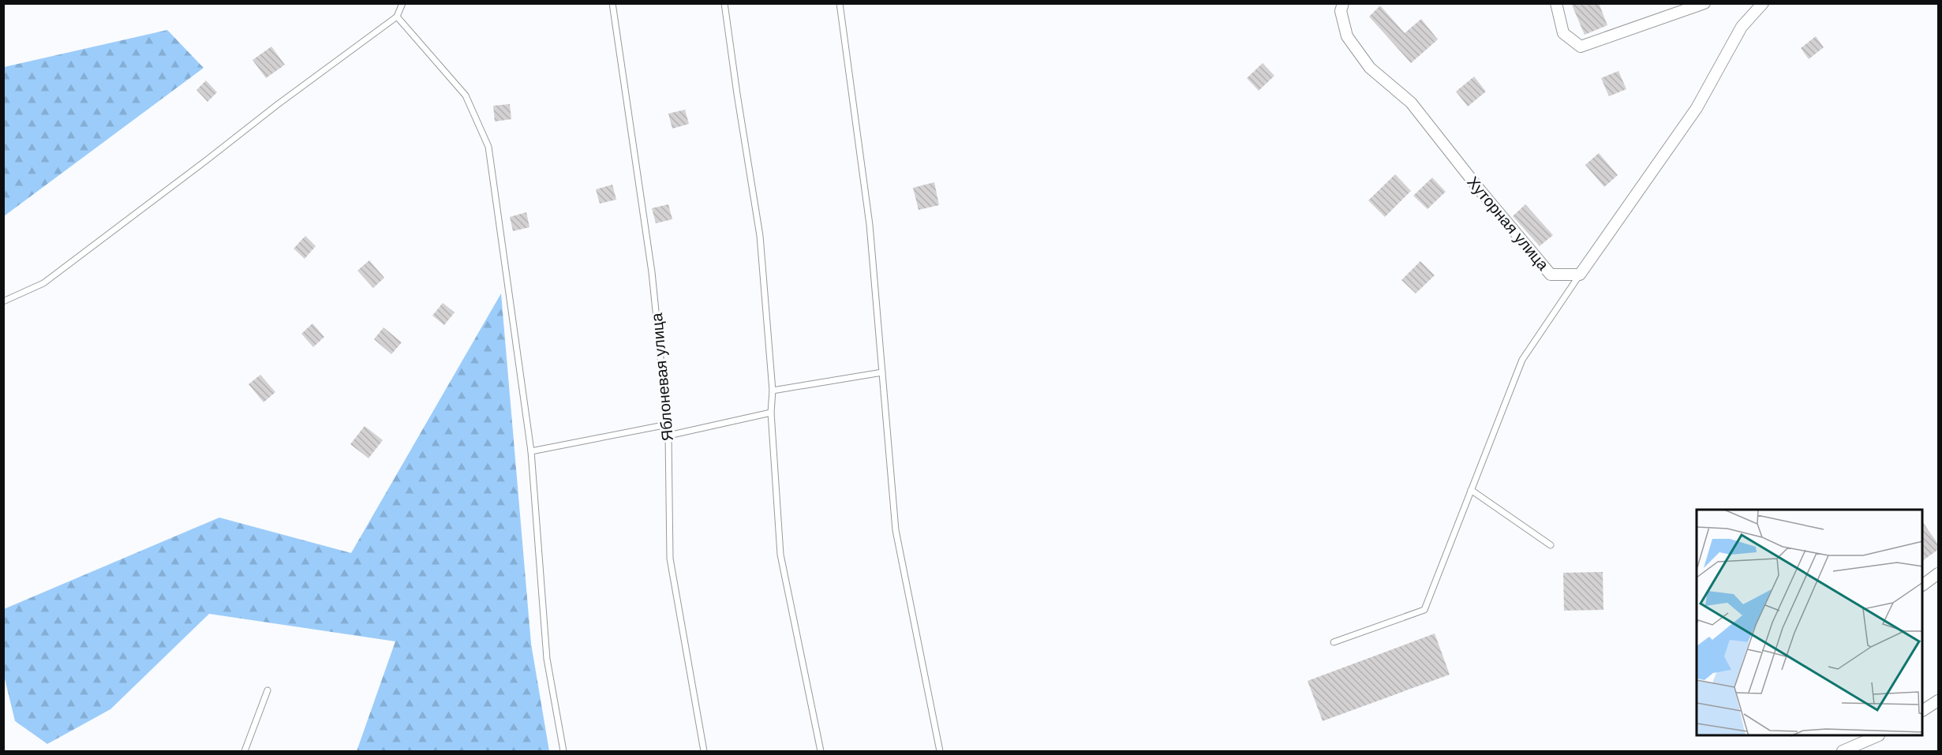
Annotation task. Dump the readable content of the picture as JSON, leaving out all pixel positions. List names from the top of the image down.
{
  "streets": {
    "street": ["Хуторная улица"],
    "lane": ["Яблоневая улица"]
  }
}
